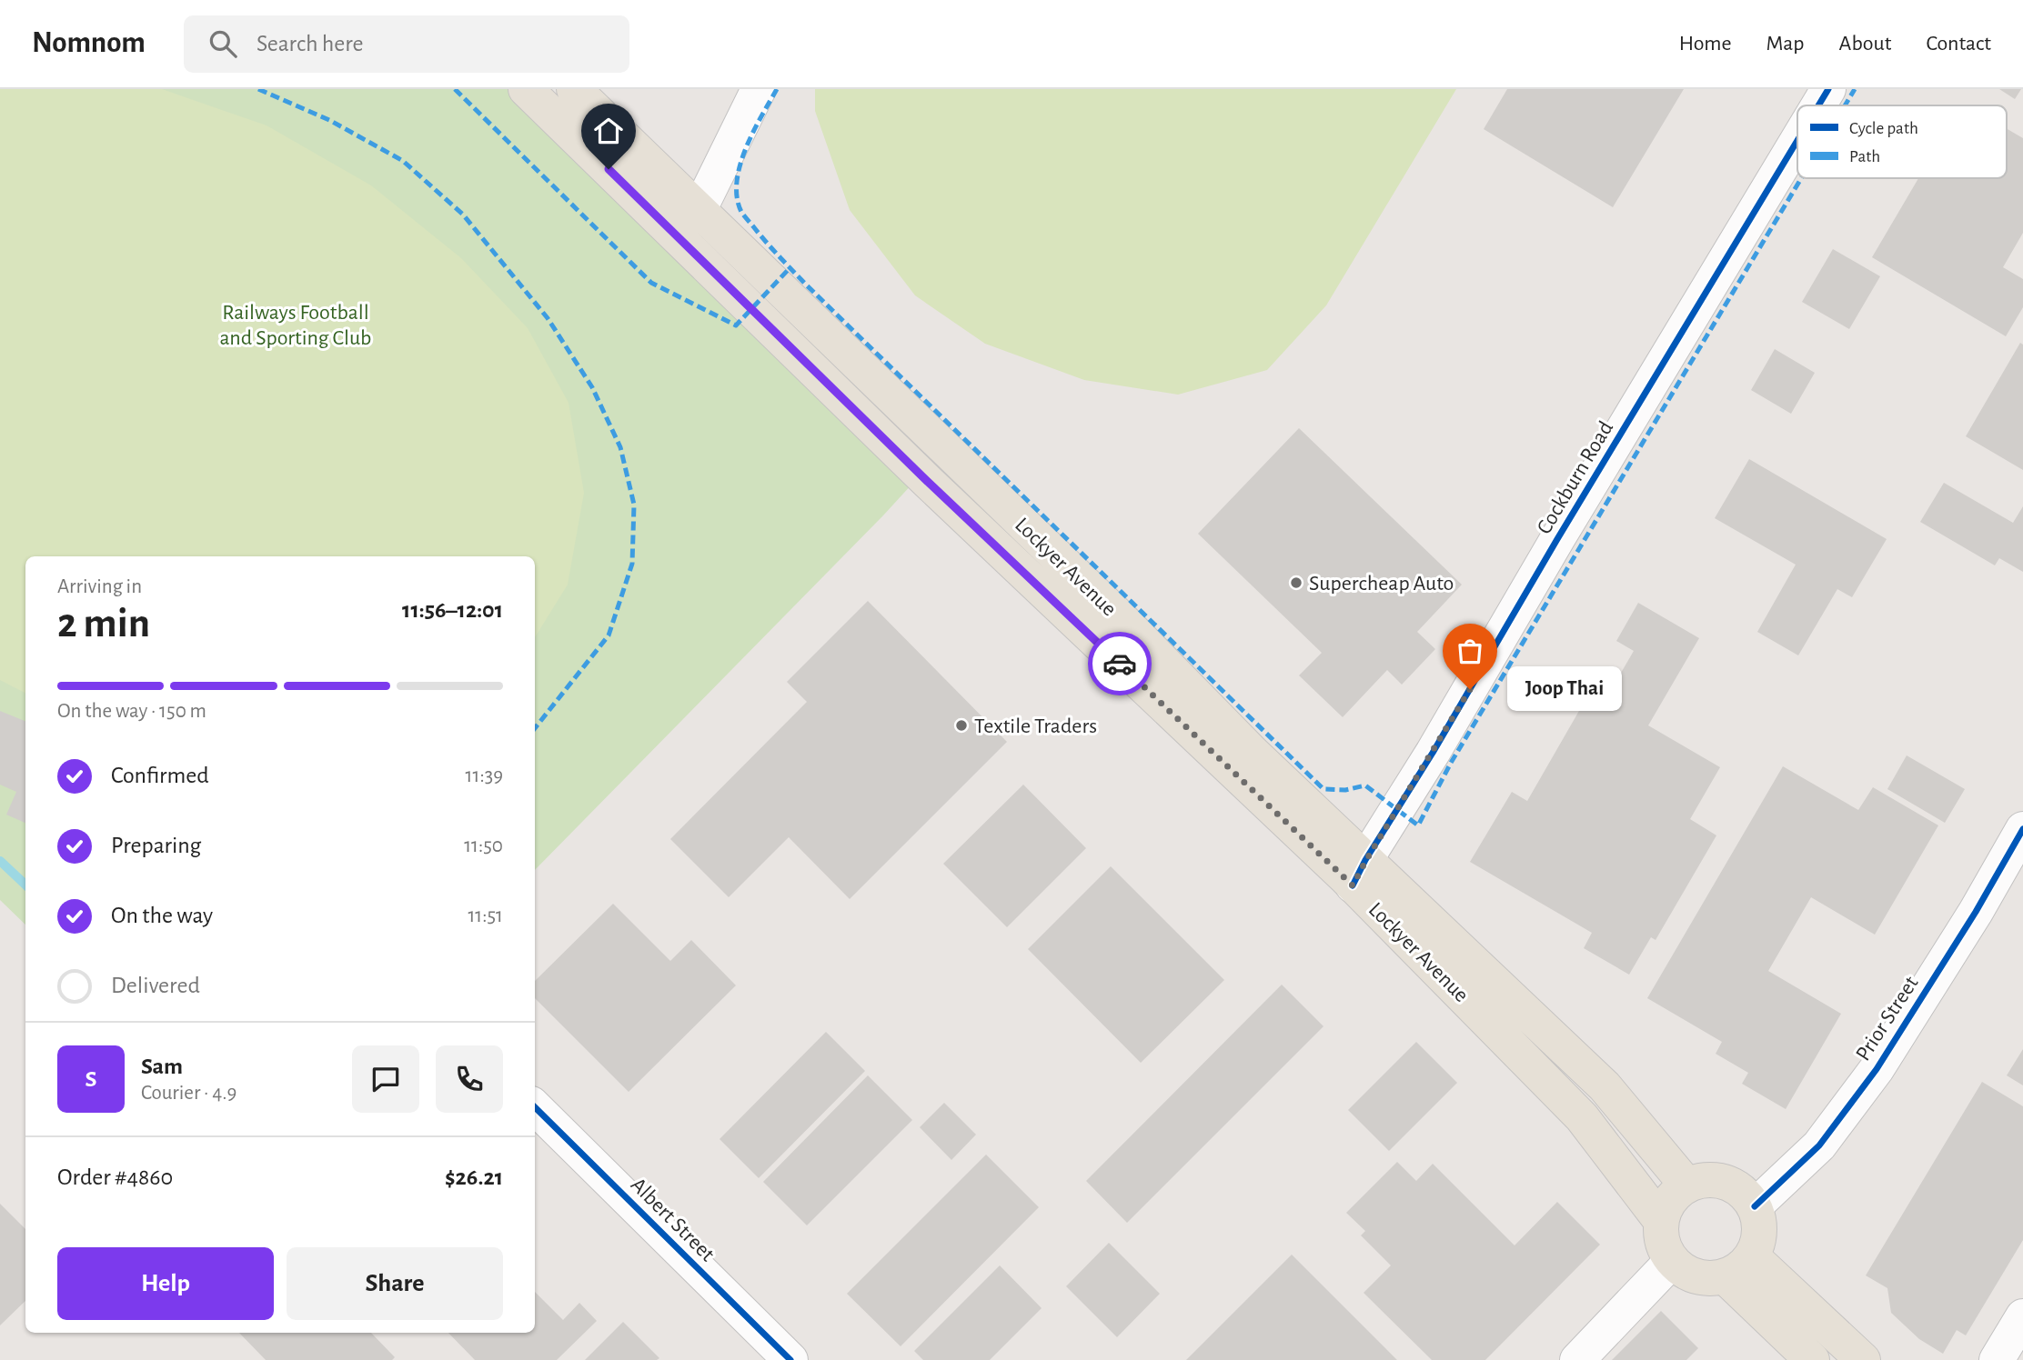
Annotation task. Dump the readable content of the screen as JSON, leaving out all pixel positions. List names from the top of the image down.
{
  "streets": {
    "main road": ["Lockyer Avenue"],
    "street": ["Cockburn Road", "Prior Street", "Albert Street"]
  },
  "crossings": [
    ["Cockburn Road", "Lockyer Avenue"],
    ["Lockyer Avenue", "Prior Street"]
  ],
  "parks": ["Railways Football and Sporting Club"],
  "places": ["Supercheap Auto", "Joop Thai", "Textile Traders"],
  "legend": ["Cycle path", "Path"],
  "page": {
    "header": "Nomnom",
    "search": "Search here",
    "nav": [
      "Home",
      "Map",
      "About",
      "Contact"
    ],
    "heading": ["2 min", "Arriving in", "11:56–12:01"],
    "panel": [
      "Sam",
      "Courier · 4.9",
      "Order #4860",
      "$26.21"
    ],
    "bar": "On the way · 150 m",
    "bubble": "Joop Thai",
    "list": [
      ["Confirmed", "11:39"],
      ["Preparing", "11:50"],
      ["On the way", "11:51"],
      "Delivered"
    ],
    "round": "S",
    "buttons": ["Help", "Share"]
  }
}
